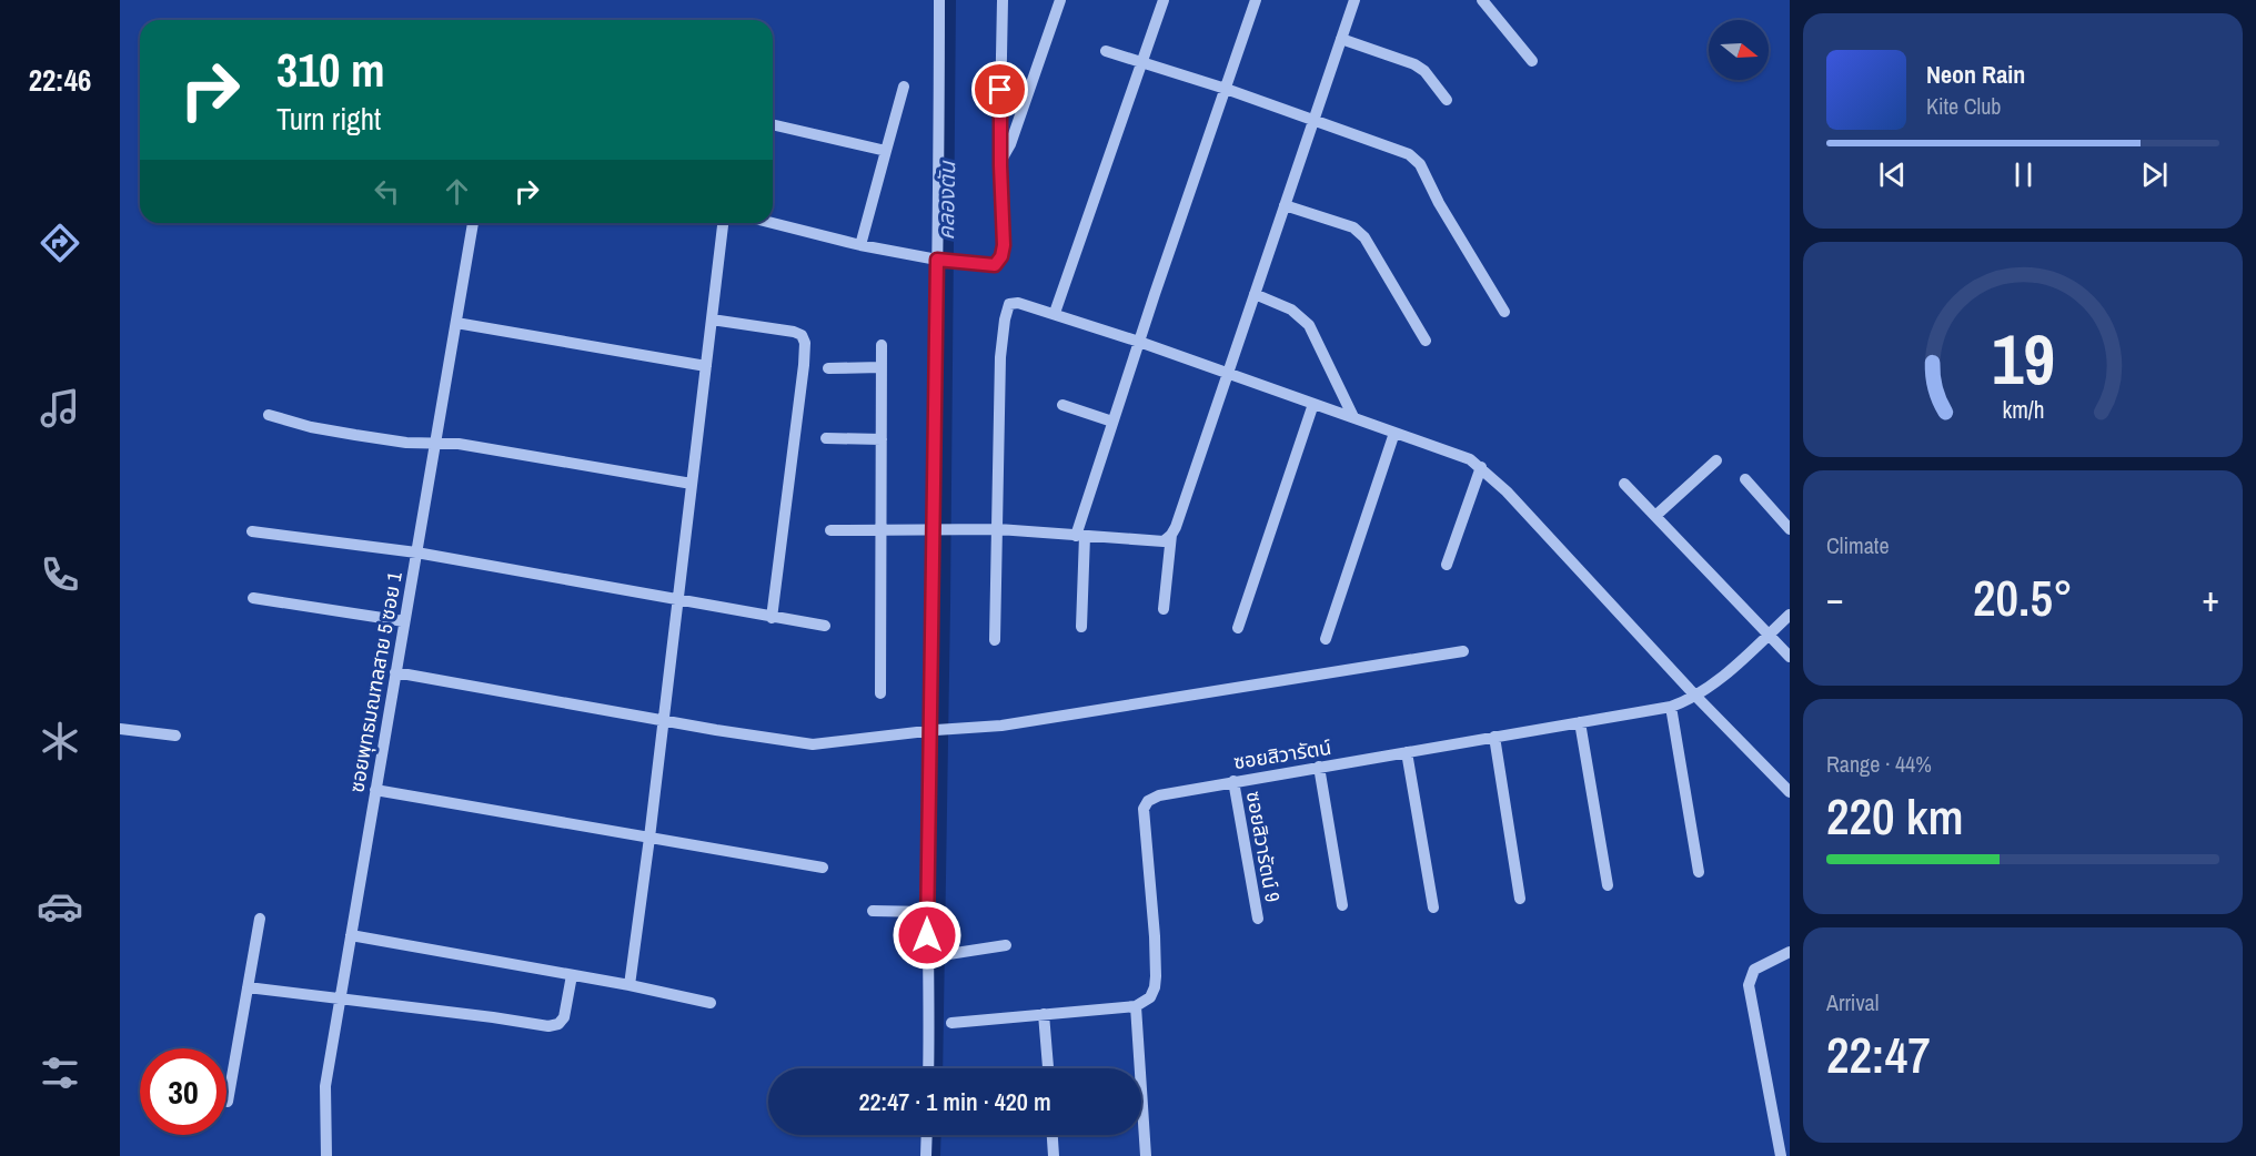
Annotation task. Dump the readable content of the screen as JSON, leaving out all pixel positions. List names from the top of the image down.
{
  "streets": {
    "street": ["ซอยพุทธมณฑลสาย 5 ซอย 1", "ซอยสิวารัตน์", "ซอยสิวารัตน์ 9"]
  },
  "crossings": [
    ["ซอยสิวารัตน์", "ซอยสิวารัตน์ 9"]
  ],
  "water": ["คลองตัน"],
  "north": "right",
  "page": {
    "tabs": "22:46",
    "turn": ["310 m", "Turn right"],
    "song": ["Neon Rain", "Kite Club"],
    "tile": [
      "Climate",
      ["Range · 44%", "220 km"],
      ["Arrival", "22:47"]
    ],
    "heat": ["−", "20.5°", "+"],
    "limit": "30",
    "trip": "22:47 · 1 min · 420 m",
    "gauge": ["19", "km/h"]
  }
}
